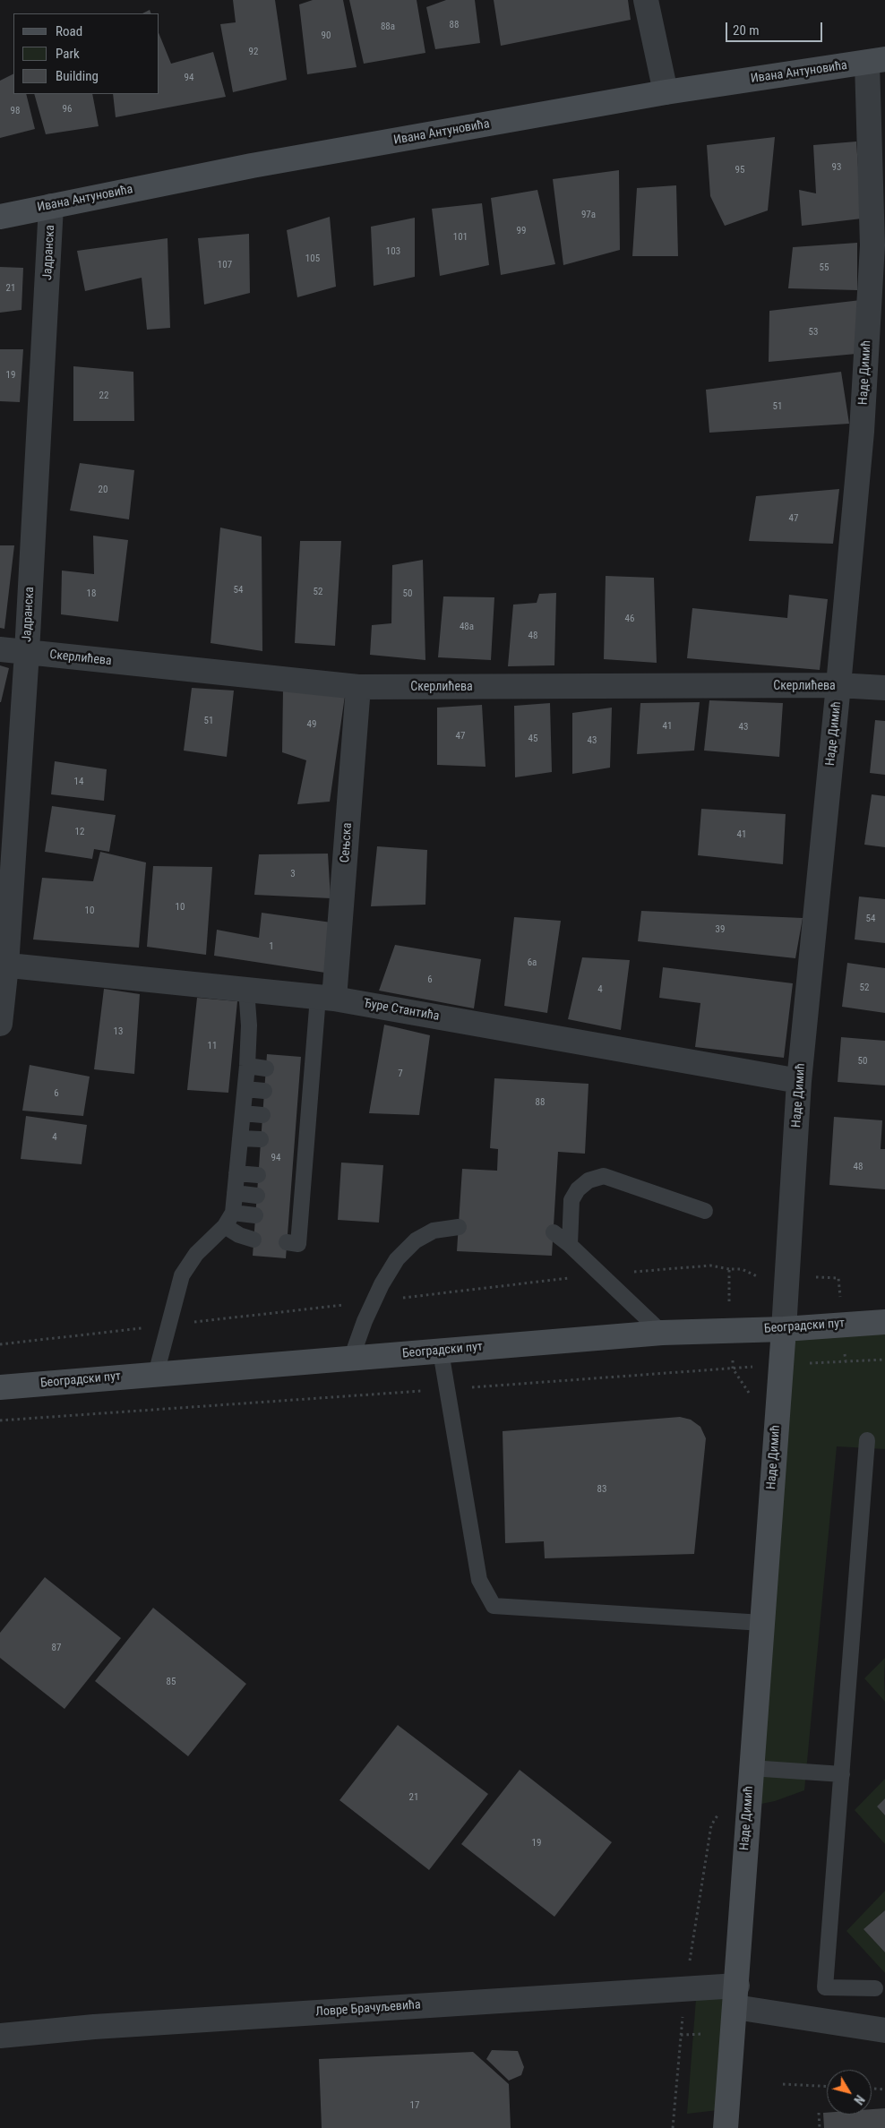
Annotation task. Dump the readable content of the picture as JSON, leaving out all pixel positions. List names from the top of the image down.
{
  "streets": {
    "street": [
      "Ивана Антуновића",
      "Јадранска",
      "Наде Димић",
      "Скерлићева",
      "Сењска",
      "Ђуре Стантића",
      "Београдски пут",
      "Ловре Брачуљевића"
    ]
  },
  "crossings": [
    ["Ивана Антуновића", "Јадранска"],
    ["Ивана Антуновића", "Наде Димић"],
    ["Јадранска", "Скерлићева"],
    ["Јадранска", "Ђуре Стантића"],
    ["Наде Димић", "Скерлићева"],
    ["Наде Димић", "Ђуре Стантића"],
    ["Наде Димић", "Београдски пут"],
    ["Наде Димић", "Ловре Брачуљевића"],
    ["Скерлићева", "Сењска"],
    ["Сењска", "Ђуре Стантића"]
  ],
  "house_numbers": [
    "88",
    "88a",
    "90",
    "92",
    "94",
    "96",
    "98",
    "93",
    "95",
    "97a",
    "99",
    "101",
    "103",
    "105",
    "107",
    "55",
    "21",
    "53",
    "19",
    "22",
    "51",
    "20",
    "47",
    "54",
    "52",
    "18",
    "50",
    "46",
    "48a",
    "48",
    "51",
    "49",
    "41",
    "43",
    "47",
    "45",
    "43",
    "14",
    "12",
    "41",
    "3",
    "10",
    "10",
    "54",
    "39",
    "1",
    "6a",
    "6",
    "52",
    "4",
    "13",
    "11",
    "50",
    "7",
    "6",
    "88",
    "4",
    "94",
    "48",
    "83",
    "87",
    "85",
    "21",
    "19",
    "17"
  ],
  "legend": ["Road", "Park", "Building"],
  "scale_bar": "20 m",
  "north": "bottom right"
}
